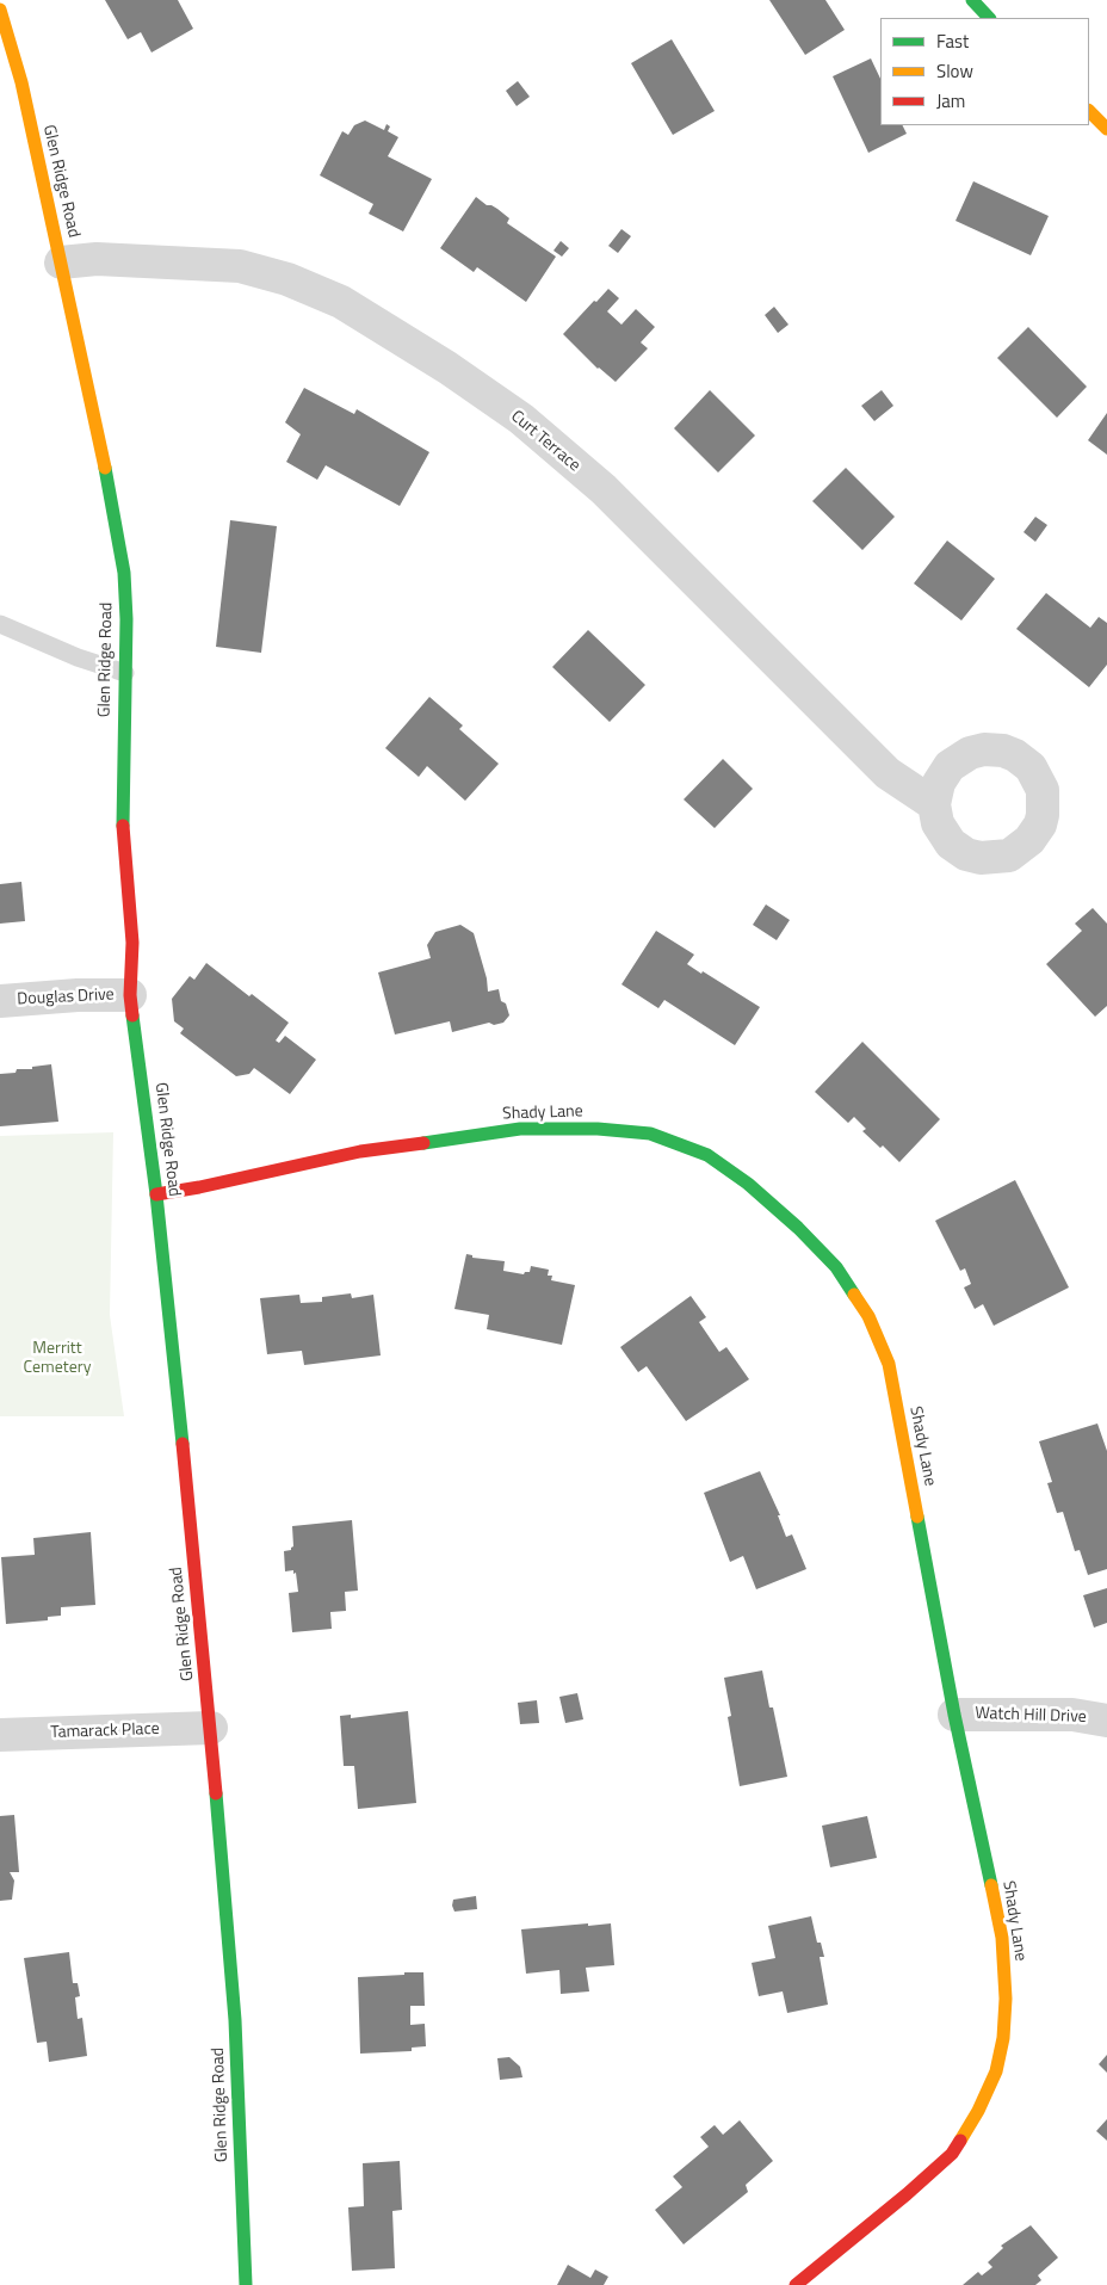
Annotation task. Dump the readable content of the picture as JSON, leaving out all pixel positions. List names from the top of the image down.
{
  "streets": {
    "street": [
      "Glen Ridge Road",
      "Curt Terrace",
      "Douglas Drive",
      "Shady Lane",
      "Watch Hill Drive",
      "Tamarack Place"
    ]
  },
  "crossings": [
    ["Glen Ridge Road", "Curt Terrace"],
    ["Glen Ridge Road", "Douglas Drive"],
    ["Glen Ridge Road", "Shady Lane"],
    ["Glen Ridge Road", "Tamarack Place"],
    ["Shady Lane", "Watch Hill Drive"]
  ],
  "parks": ["Merritt Cemetery"],
  "legend": ["Fast", "Slow", "Jam"]
}
